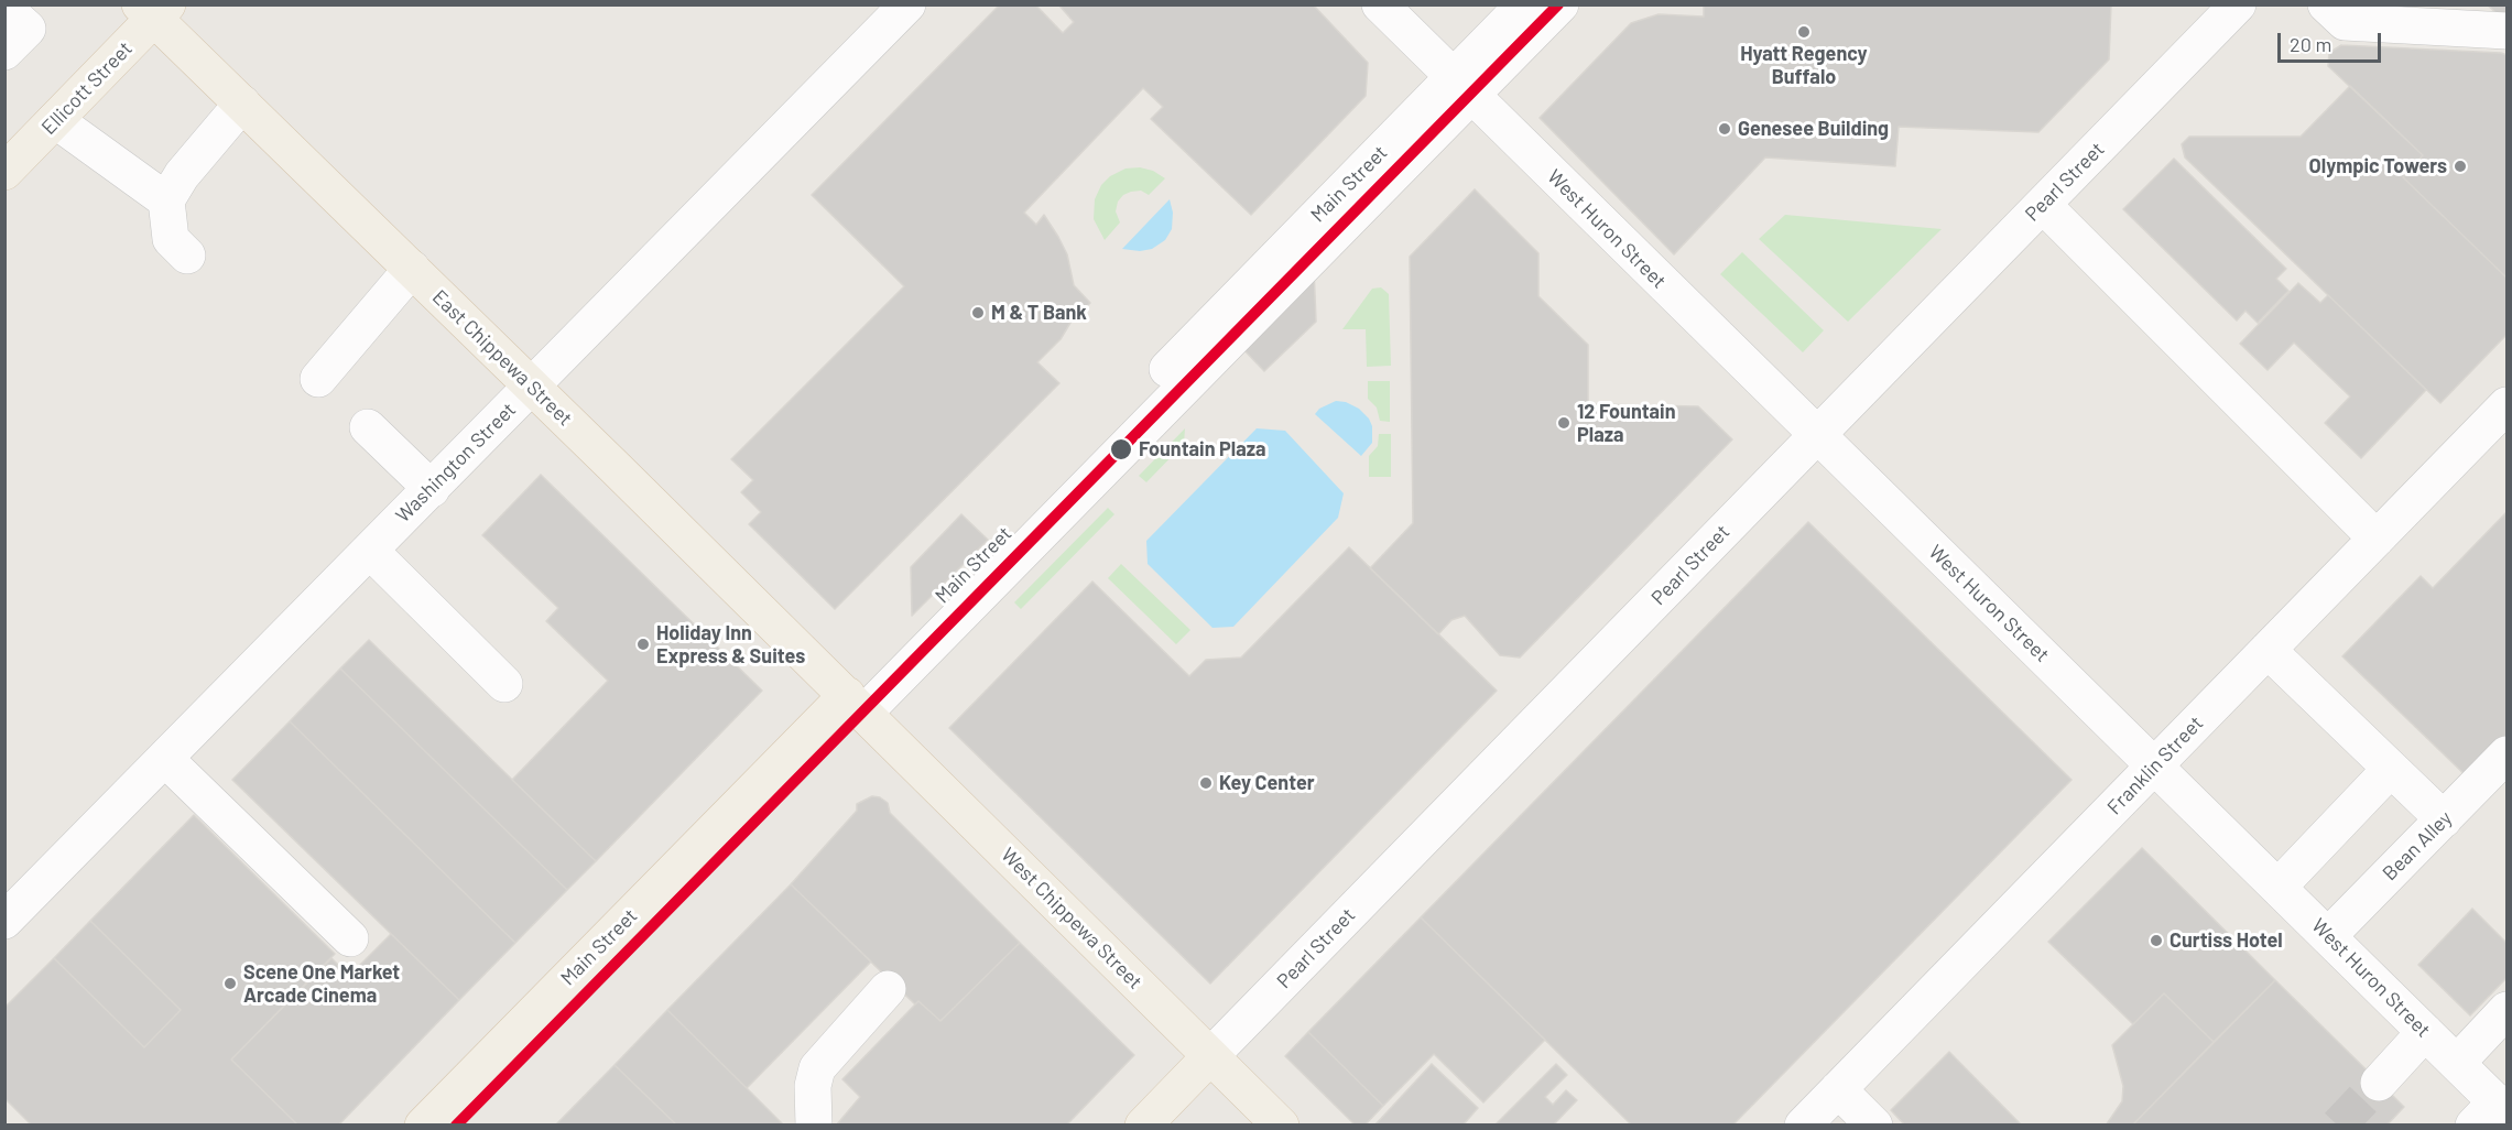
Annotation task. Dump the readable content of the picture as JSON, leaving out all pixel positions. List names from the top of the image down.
{
  "streets": {
    "main road": [
      "Ellicott Street",
      "Pearl Street",
      "Main Street",
      "East Chippewa Street",
      "West Chippewa Street"
    ],
    "street": [
      "West Huron Street",
      "Washington Street",
      "Franklin Street",
      "Bean Alley"
    ]
  },
  "crossings": [
    ["Ellicott Street", "East Chippewa Street"],
    ["Pearl Street", "West Huron Street"],
    ["Pearl Street", "West Chippewa Street"],
    ["Main Street", "West Huron Street"],
    ["Main Street", "East Chippewa Street"],
    ["Main Street", "West Chippewa Street"],
    ["West Huron Street", "Franklin Street"],
    ["West Huron Street", "Bean Alley"],
    ["East Chippewa Street", "Washington Street"],
    ["East Chippewa Street", "West Chippewa Street"]
  ],
  "places": [
    "Hyatt Regency Buffalo",
    "Genesee Building",
    "Olympic Towers",
    "M & T Bank",
    "12 Fountain Plaza",
    "Fountain Plaza",
    "Holiday Inn Express & Suites",
    "Key Center",
    "Curtiss Hotel",
    "Scene One Market Arcade Cinema"
  ],
  "scale_bar": "20 m"
}
